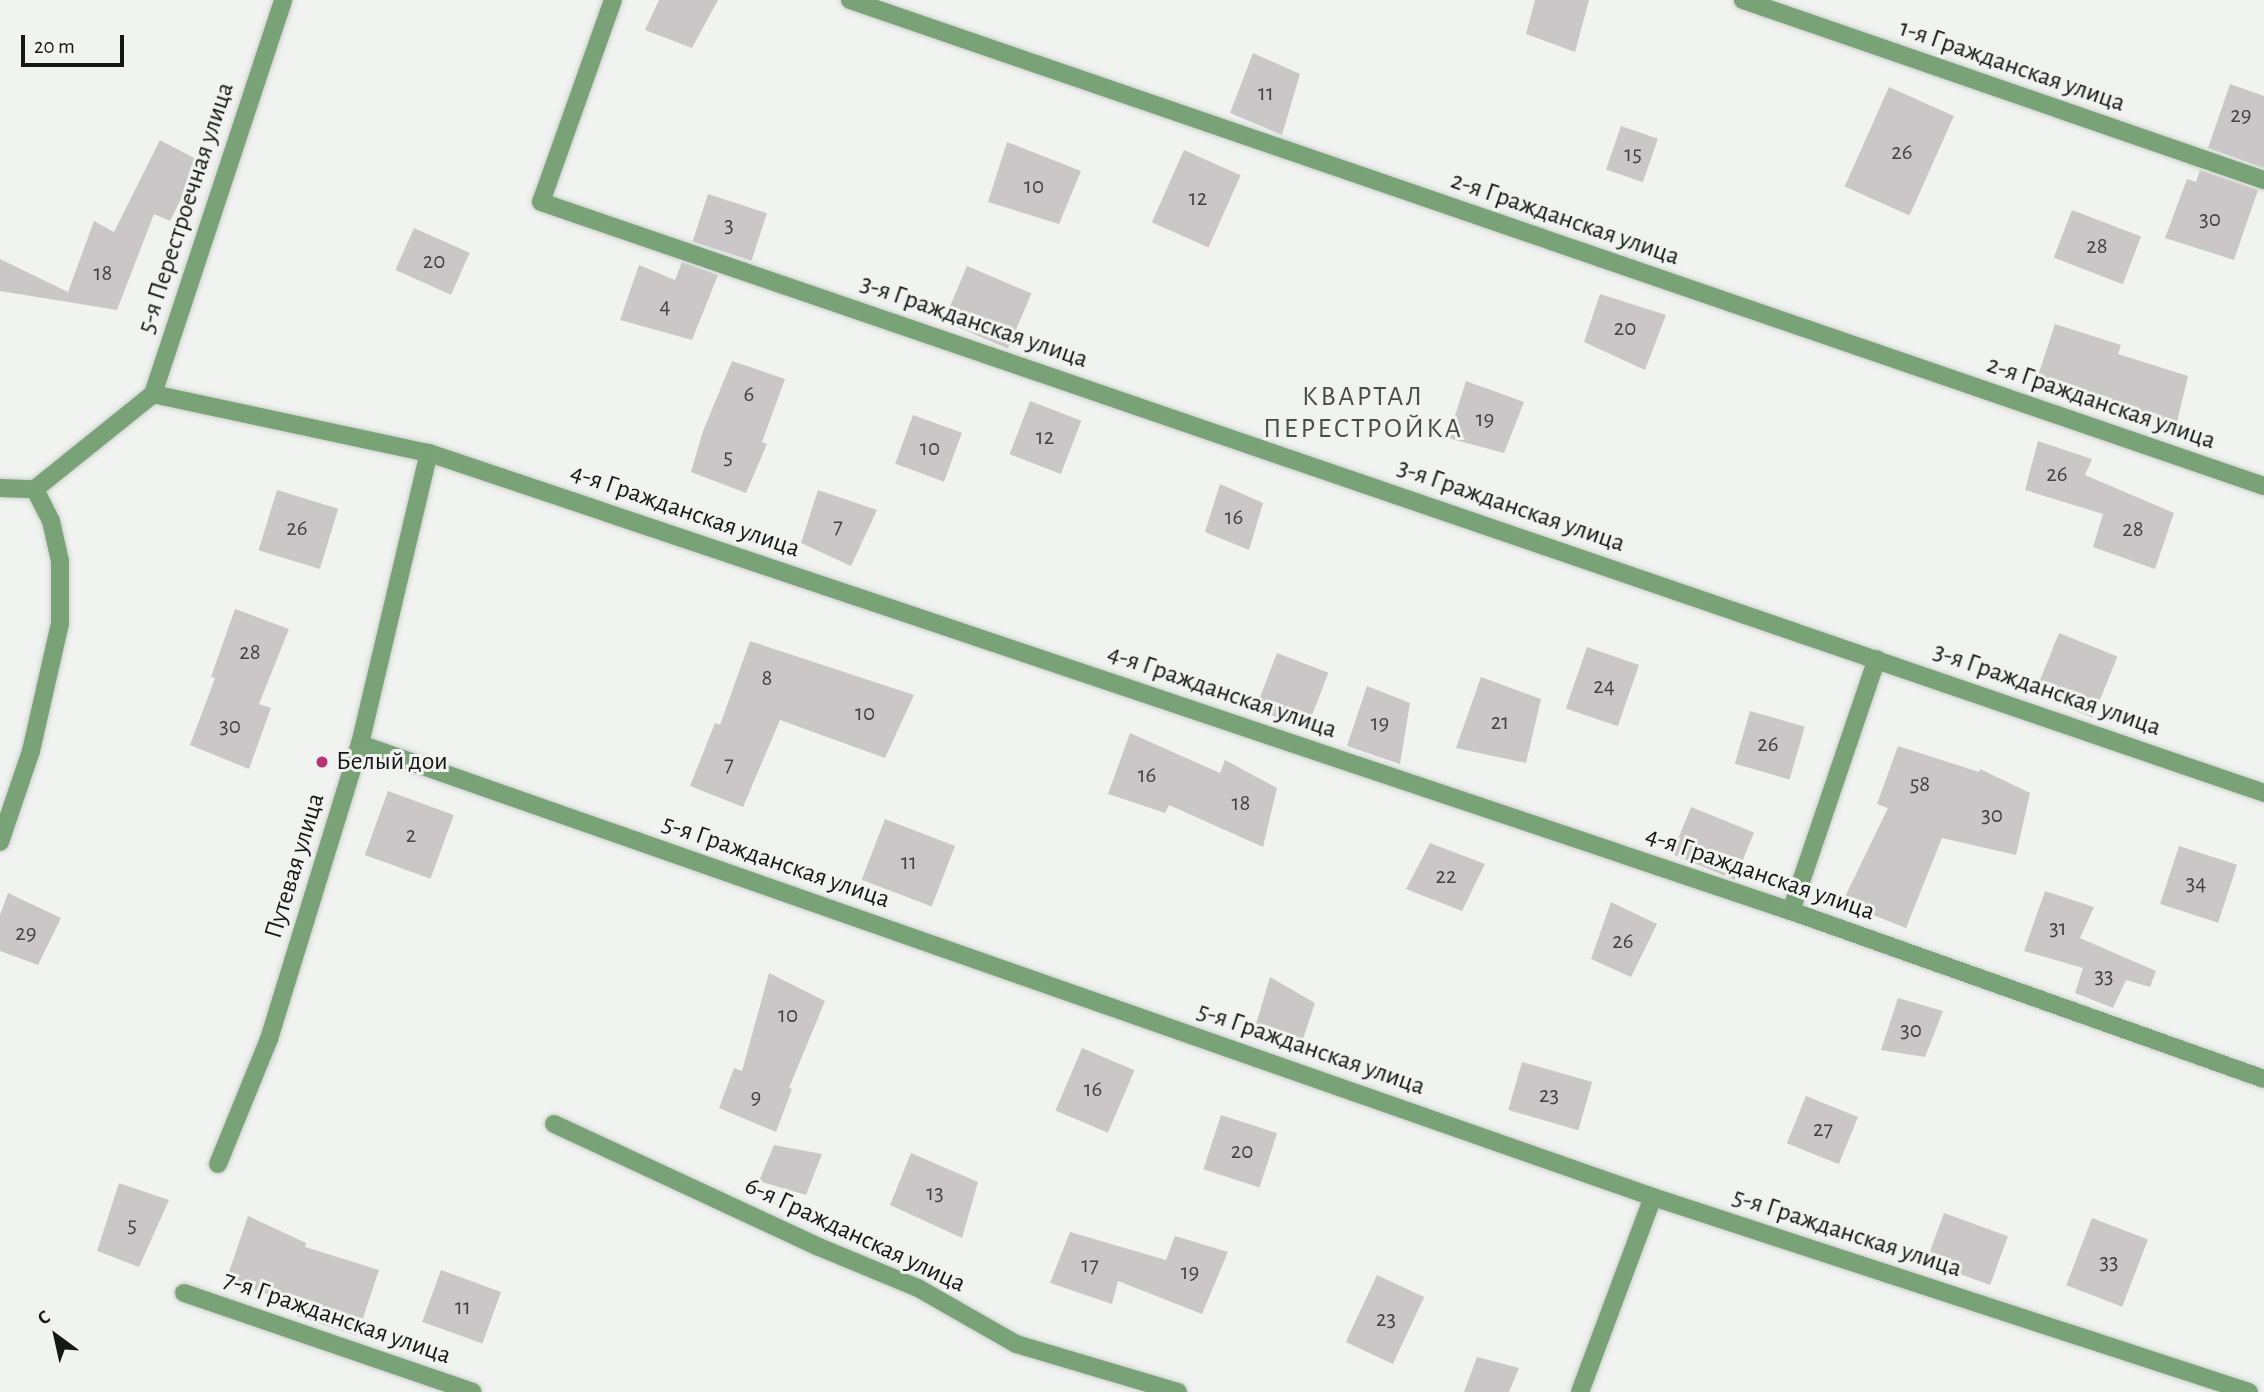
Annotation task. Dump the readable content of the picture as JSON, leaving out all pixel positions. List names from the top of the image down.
{
  "streets": {
    "street": [
      "1-я Гражданская улица",
      "5-я Перестроечная улица",
      "2-я Гражданская улица",
      "3-я Гражданская улица",
      "4-я Гражданская улица",
      "5-я Гражданская улица",
      "Путевая улица",
      "6-я Гражданская улица",
      "7-я Гражданская улица"
    ]
  },
  "crossings": [
    ["5-я Перестроечная улица", "4-я Гражданская улица"],
    ["4-я Гражданская улица", "Путевая улица"],
    ["5-я Гражданская улица", "Путевая улица"]
  ],
  "districts": ["КВАРТАЛ ПЕРЕСТРОЙКА"],
  "places": ["Белый дои"],
  "house_numbers": [
    "11",
    "29",
    "26",
    "15",
    "10",
    "12",
    "30",
    "3",
    "28",
    "20",
    "18",
    "4",
    "20",
    "6",
    "19",
    "12",
    "10",
    "5",
    "26",
    "16",
    "7",
    "26",
    "28",
    "28",
    "8",
    "24",
    "10",
    "21",
    "19",
    "30",
    "26",
    "7",
    "16",
    "58",
    "18",
    "30",
    "2",
    "11",
    "22",
    "34",
    "31",
    "29",
    "26",
    "33",
    "10",
    "30",
    "16",
    "23",
    "9",
    "27",
    "20",
    "13",
    "5",
    "33",
    "17",
    "19",
    "11",
    "23"
  ],
  "scale_bar": "20 m",
  "north": "top left"
}
